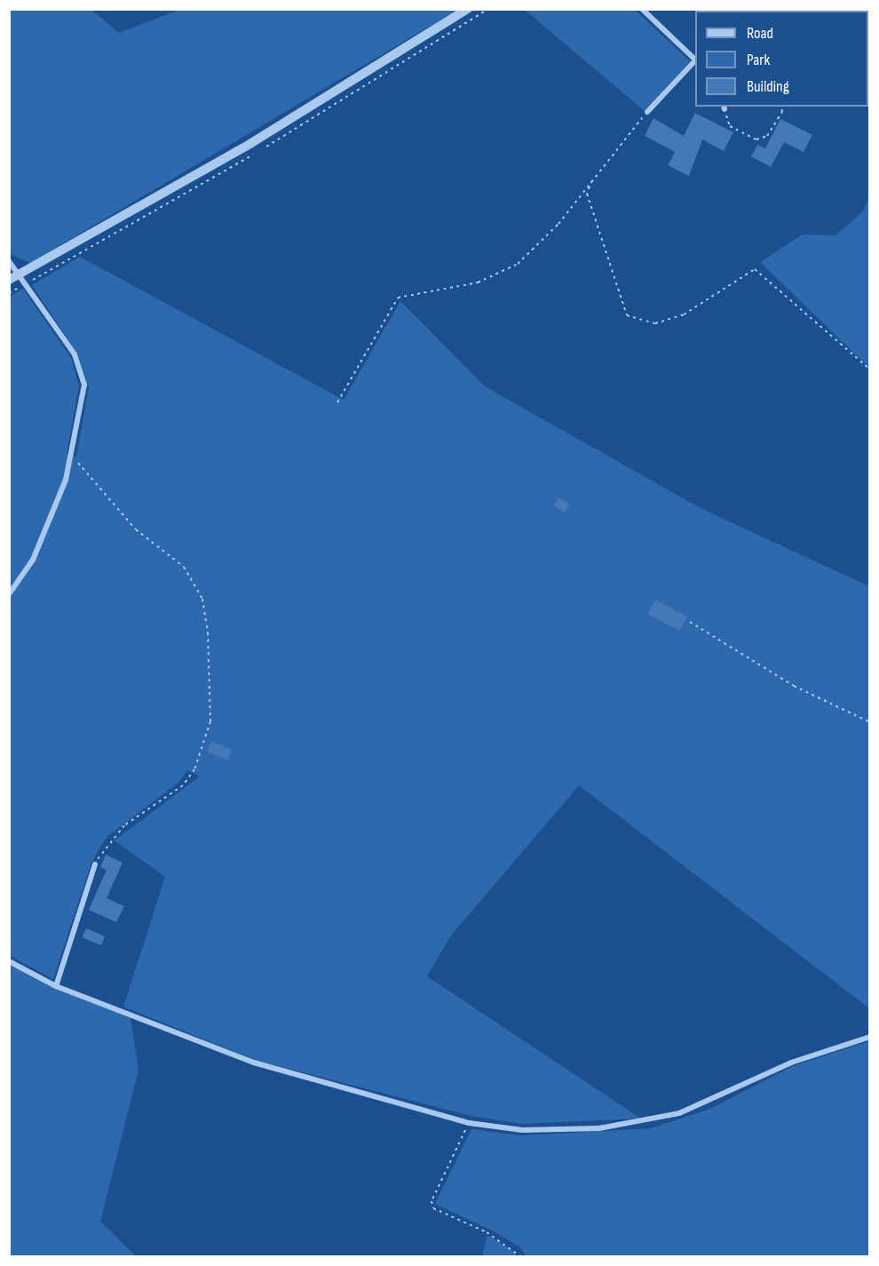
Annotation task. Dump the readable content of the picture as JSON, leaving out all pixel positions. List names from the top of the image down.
{
  "legend": ["Road", "Park", "Building"]
}
